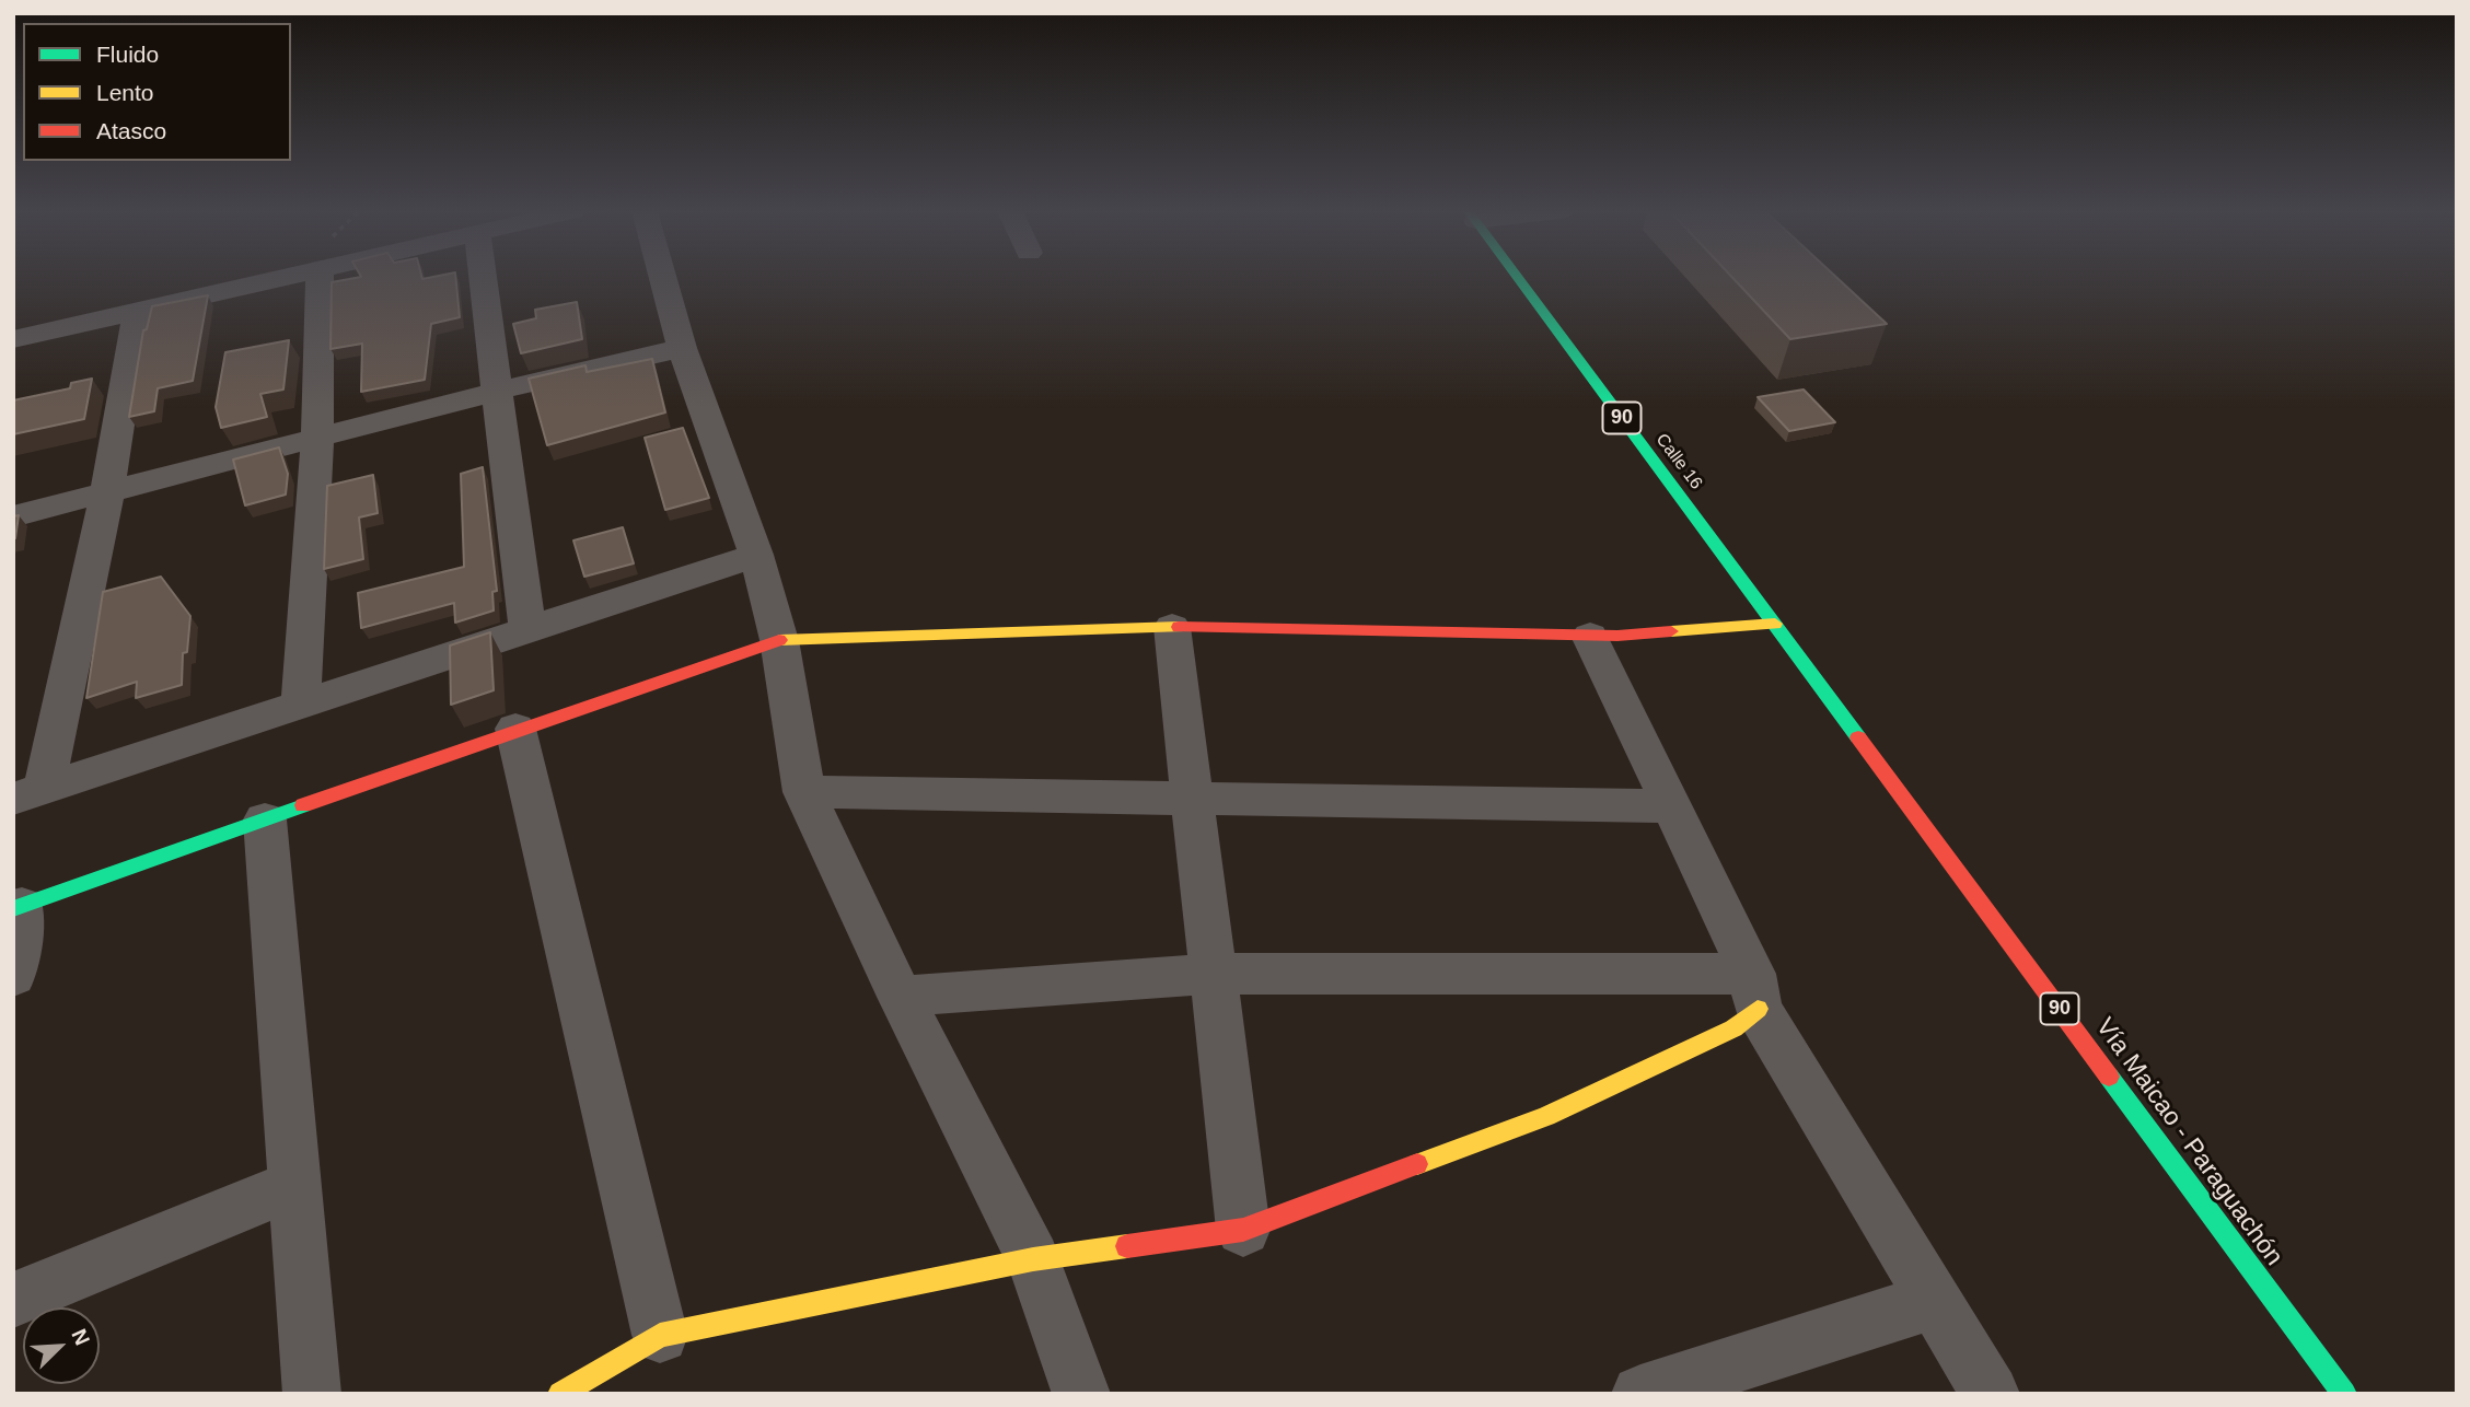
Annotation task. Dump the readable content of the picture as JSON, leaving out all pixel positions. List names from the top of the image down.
{
  "streets": {
    "main road": ["90", "Calle 16", "Vía Maicao - Paraguachón"]
  },
  "crossings": [
    ["Calle 16", "Vía Maicao - Paraguachón"]
  ],
  "legend": ["Fluido", "Lento", "Atasco"],
  "north": "top right"
}
